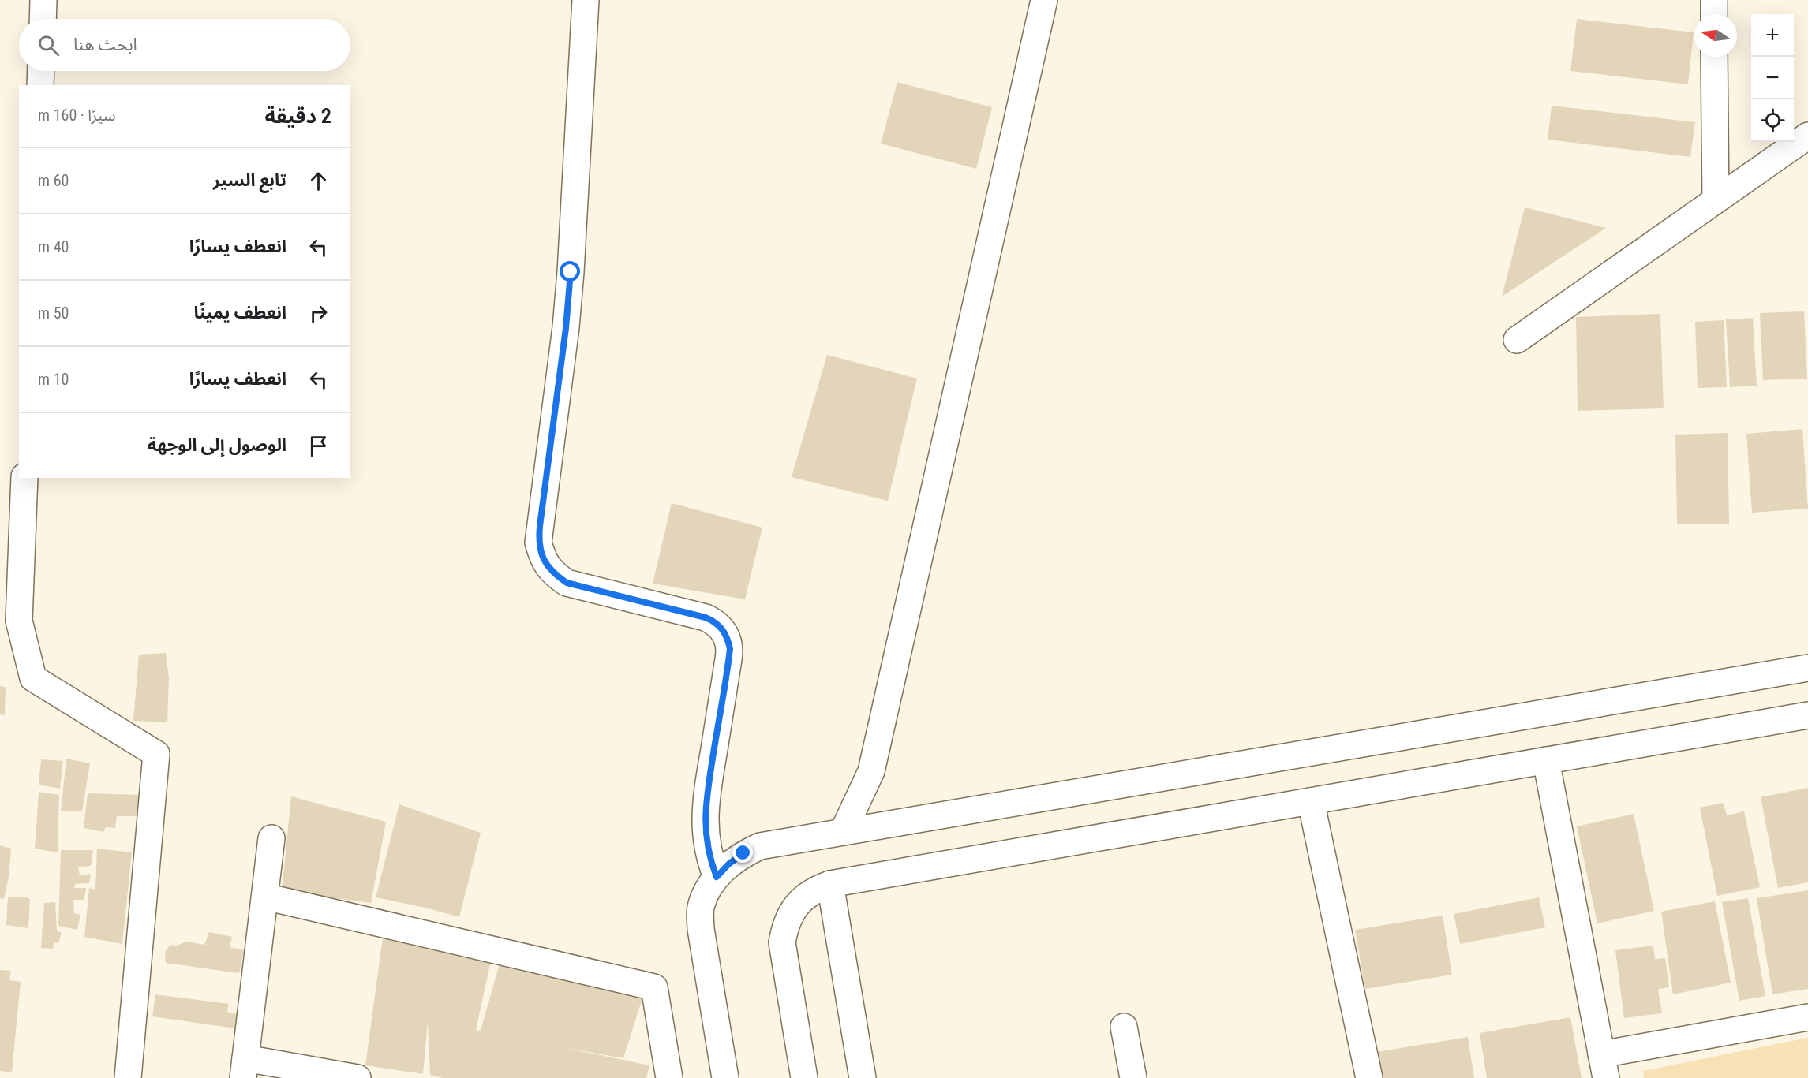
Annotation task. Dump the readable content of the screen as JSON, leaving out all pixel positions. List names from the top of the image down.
{
  "north": "left",
  "page": {
    "map_buttons": ["+", "−"],
    "search": "ابحث هنا",
    "heading": ["2 دقيقة", "سيرًا · 160 m"],
    "list": [
      ["تابع السير", "60 m"],
      ["انعطف يسارًا", "40 m"],
      ["انعطف يمينًا", "50 m"],
      ["انعطف يسارًا", "10 m"],
      "الوصول إلى الوجهة"
    ]
  }
}
